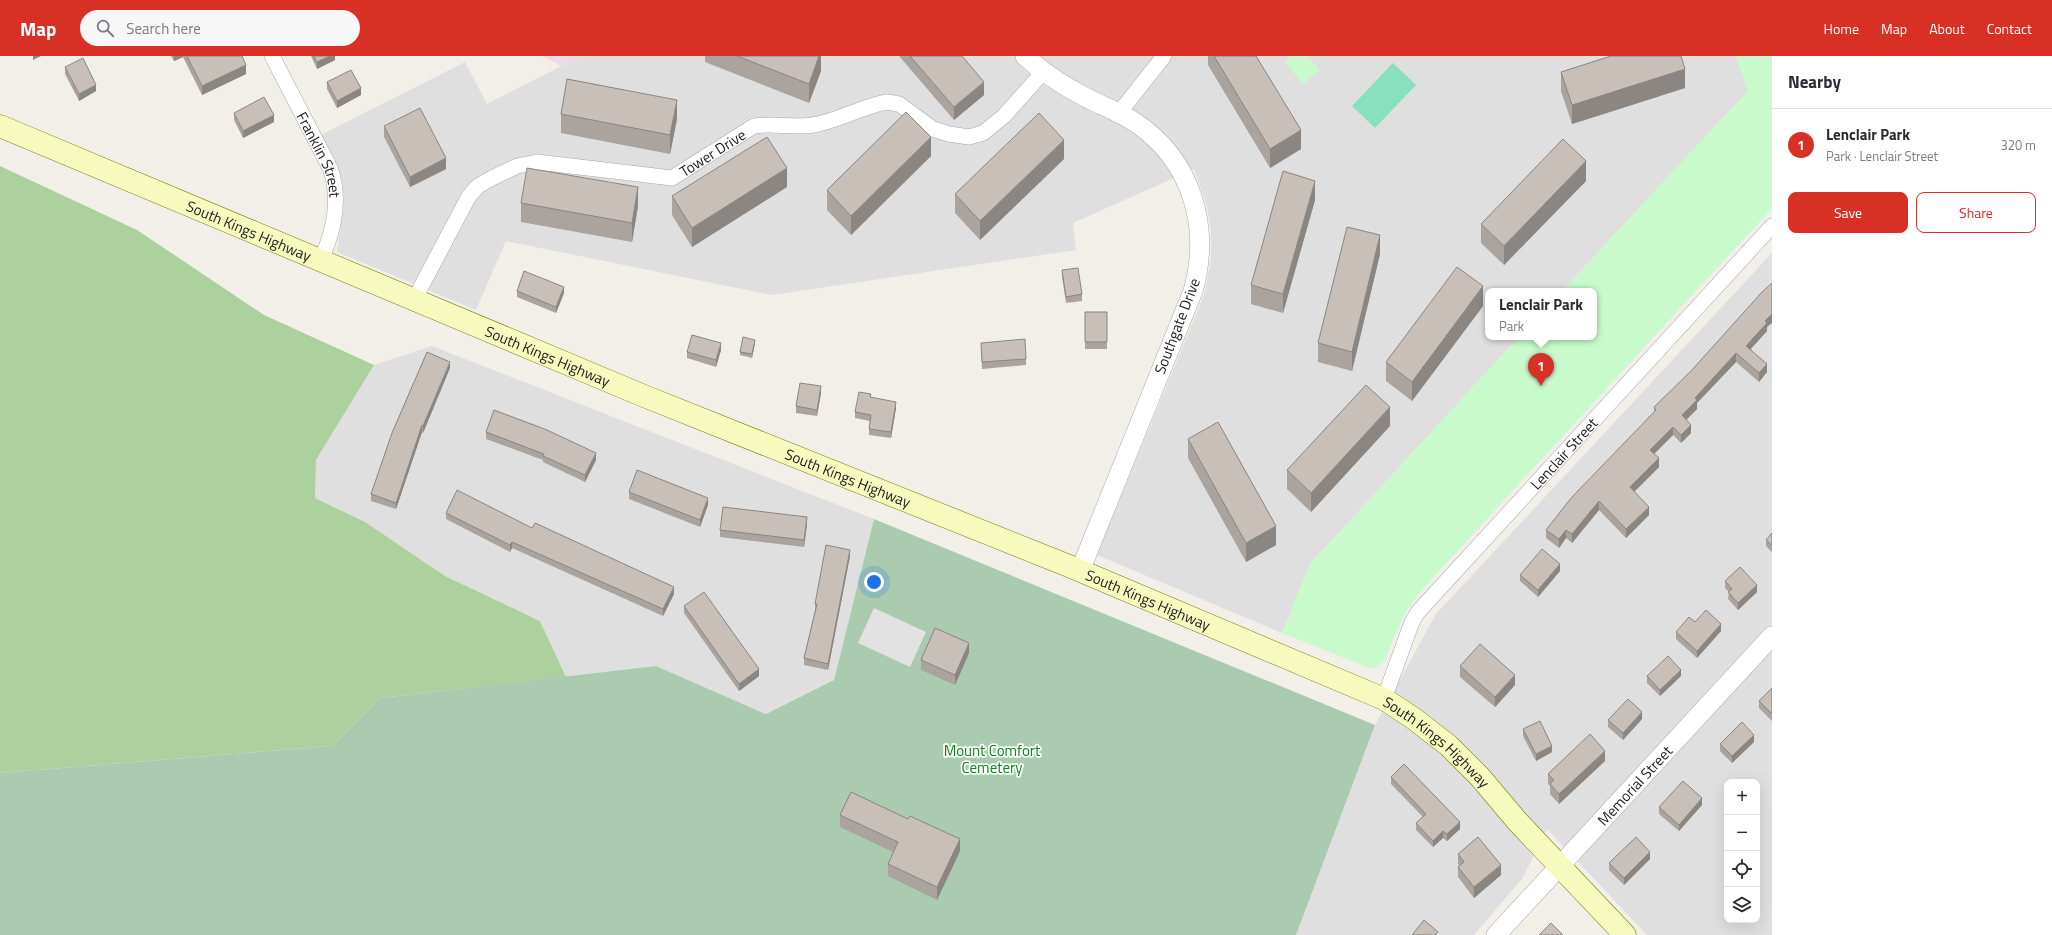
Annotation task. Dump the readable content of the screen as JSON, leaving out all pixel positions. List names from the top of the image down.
{
  "streets": {
    "main road": ["South Kings Highway"],
    "street": [
      "Tower Drive",
      "Franklin Street",
      "Southgate Drive",
      "Lenclair Street",
      "Memorial Street"
    ]
  },
  "crossings": [
    ["Tower Drive", "South Kings Highway"],
    ["Tower Drive", "Southgate Drive"],
    ["Franklin Street", "South Kings Highway"],
    ["South Kings Highway", "Southgate Drive"],
    ["South Kings Highway", "Lenclair Street"],
    ["South Kings Highway", "Memorial Street"]
  ],
  "parks": ["Mount Comfort Cemetery"],
  "page": {
    "header": "Map",
    "search": "Search here",
    "nav": [
      "Home",
      "Map",
      "About",
      "Contact"
    ],
    "heading": "Nearby",
    "list": [
      {
        "mark": "1",
        "name": "Lenclair Park",
        "note": "Park · Lenclair Street",
        "value": "320 m"
      }
    ],
    "buttons": ["Save", "Share"],
    "popup": ["Lenclair Park", "Park"],
    "pins": "1",
    "map_buttons": ["+", "−"]
  }
}
